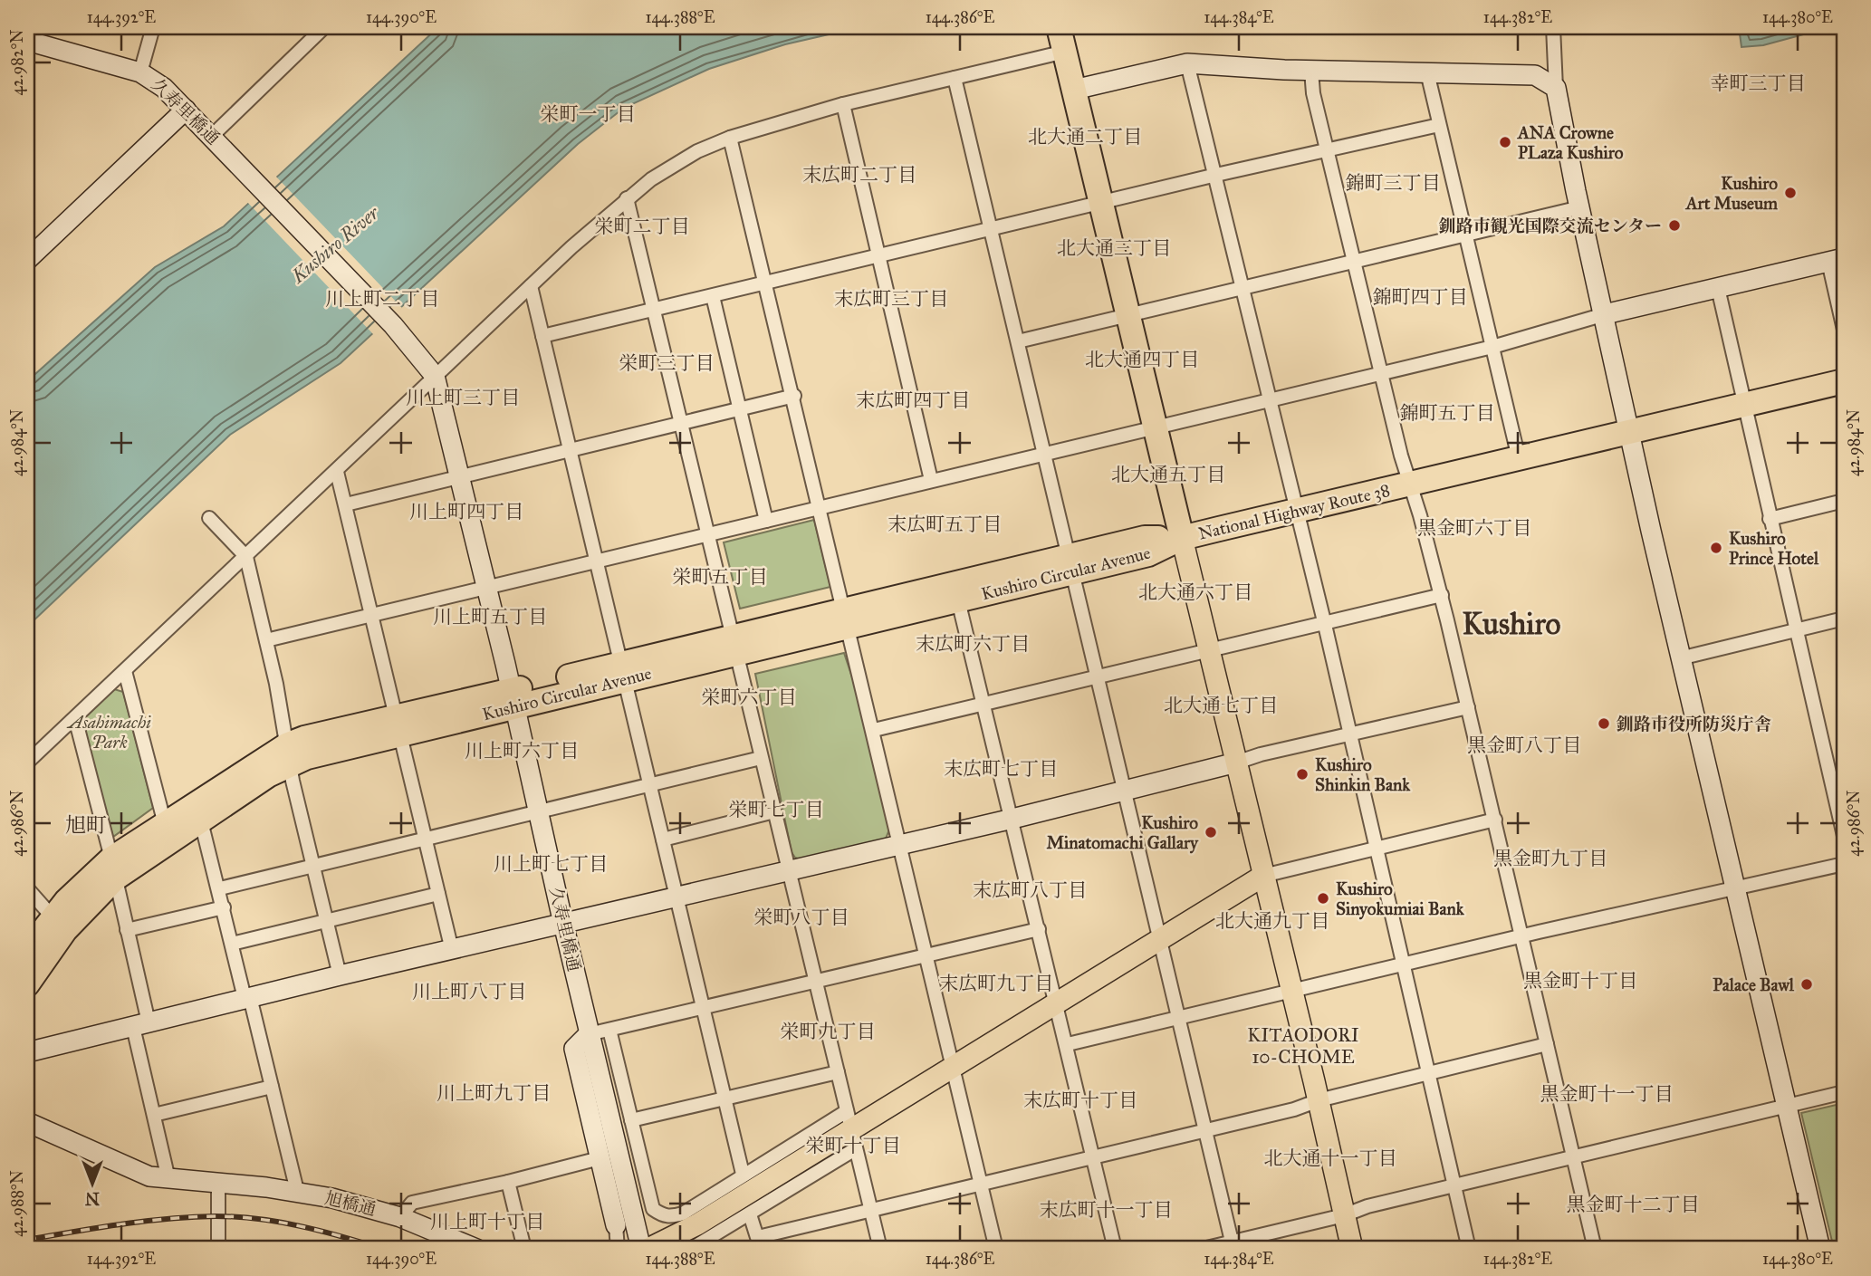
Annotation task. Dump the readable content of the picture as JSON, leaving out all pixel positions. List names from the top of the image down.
{
  "streets": {
    "highway": ["National Highway Route 38", "Kushiro Circular Avenue"],
    "street": ["久寿里橋通", "旭橋通"]
  },
  "crossings": [
    ["久寿里橋通", "Kushiro Circular Avenue"],
    ["National Highway Route 38", "Kushiro Circular Avenue"]
  ],
  "districts": [
    "幸町三丁目",
    "栄町一丁目",
    "北大通二丁目",
    "末広町二丁目",
    "錦町三丁目",
    "栄町二丁目",
    "北大通三丁目",
    "錦町四丁目",
    "川上町二丁目",
    "末広町三丁目",
    "北大通四丁目",
    "栄町三丁目",
    "川上町三丁目",
    "末広町四丁目",
    "錦町五丁目",
    "北大通五丁目",
    "川上町四丁目",
    "末広町五丁目",
    "黒金町六丁目",
    "栄町五丁目",
    "北大通六丁目",
    "川上町五丁目",
    "Kushiro",
    "末広町六丁目",
    "栄町六丁目",
    "北大通七丁目",
    "黒金町八丁目",
    "川上町六丁目",
    "末広町七丁目",
    "栄町七丁目",
    "旭町",
    "黒金町九丁目",
    "川上町七丁目",
    "末広町八丁目",
    "栄町八丁目",
    "北大通九丁目",
    "黒金町十丁目",
    "末広町九丁目",
    "川上町八丁目",
    "栄町九丁目",
    "KITAODORI 10-CHOME",
    "川上町九丁目",
    "黒金町十一丁目",
    "末広町十丁目",
    "栄町十丁目",
    "北大通十一丁目",
    "黒金町十二丁目",
    "末広町十一丁目",
    "川上町十丁目"
  ],
  "water": ["Kushiro River"],
  "parks": ["Asahimachi Park"],
  "places": [
    "ANA Crowne PLaza Kushiro",
    "Kushiro Art Museum",
    "釧路市観光国際交流センター",
    "Kushiro Prince Hotel",
    "釧路市役所防災庁舎",
    "Kushiro Shinkin Bank",
    "Kushiro Minatomachi Gallary",
    "Kushiro Sinyokumiai Bank",
    "Palace Bawl"
  ],
  "north": "bottom",
  "coordinates": [
    "144.392°E",
    "144.390°E",
    "144.388°E",
    "144.386°E",
    "144.384°E",
    "144.382°E",
    "144.380°E",
    "42.982°N",
    "42.984°N",
    "42.986°N",
    "42.988°N"
  ]
}
